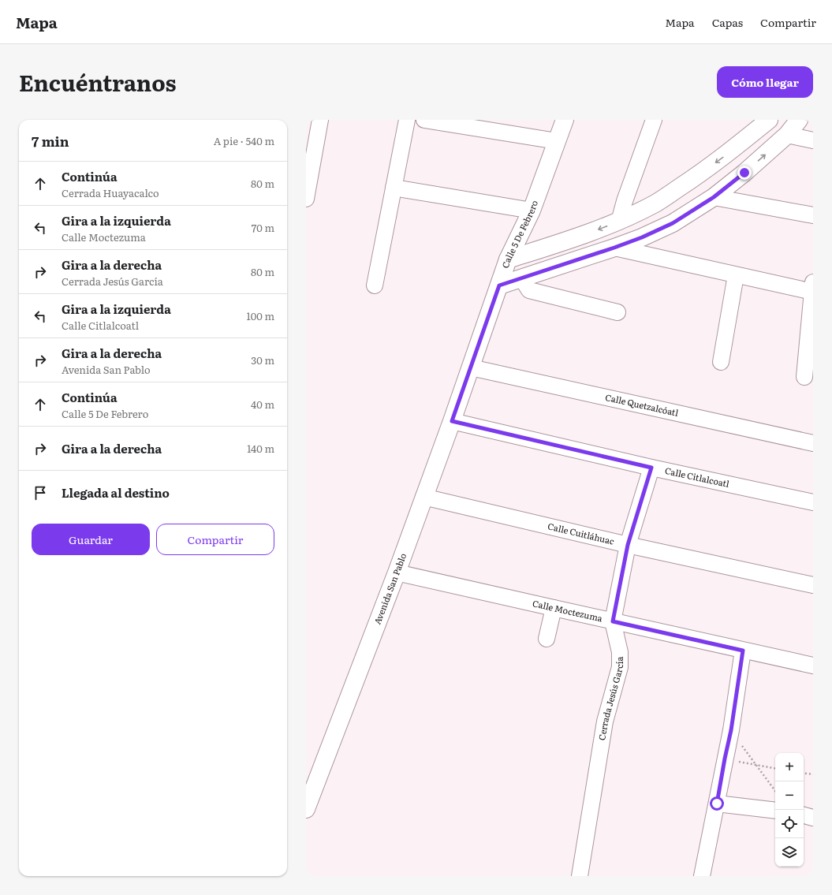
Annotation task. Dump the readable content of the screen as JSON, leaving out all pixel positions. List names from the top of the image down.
{
  "streets": {
    "main road": ["Calle 5 De Febrero", "Avenida San Pablo"],
    "street": [
      "Calle Quetzalcóatl",
      "Calle Citlalcoatl",
      "Calle Cuitláhuac",
      "Calle Moctezuma",
      "Cerrada Jesús García"
    ]
  },
  "crossings": [
    ["Calle 5 De Febrero", "Calle Quetzalcóatl"],
    ["Calle 5 De Febrero", "Avenida San Pablo"],
    ["Calle Quetzalcóatl", "Avenida San Pablo"],
    ["Calle Citlalcoatl", "Avenida San Pablo"],
    ["Calle Citlalcoatl", "Cerrada Jesús García"],
    ["Calle Cuitláhuac", "Avenida San Pablo"],
    ["Calle Cuitláhuac", "Cerrada Jesús García"],
    ["Avenida San Pablo", "Calle Moctezuma"],
    ["Calle Moctezuma", "Cerrada Jesús García"]
  ],
  "page": {
    "header": "Mapa",
    "nav": ["Mapa", "Capas", "Compartir"],
    "title": "Encuéntranos",
    "buttons": [
      "Cómo llegar",
      ["Guardar", "Compartir"]
    ],
    "heading": ["7 min", "A pie · 540 m"],
    "list": [
      ["Continúa", "Cerrada Huayacalco", "80 m"],
      ["Gira a la izquierda", "Calle Moctezuma", "70 m"],
      ["Gira a la derecha", "Cerrada Jesús García", "80 m"],
      ["Gira a la izquierda", "Calle Citlalcoatl", "100 m"],
      ["Gira a la derecha", "Avenida San Pablo", "30 m"],
      ["Continúa", "Calle 5 De Febrero", "40 m"],
      ["Gira a la derecha", "140 m"],
      "Llegada al destino"
    ],
    "map_buttons": ["+", "−"]
  }
}
